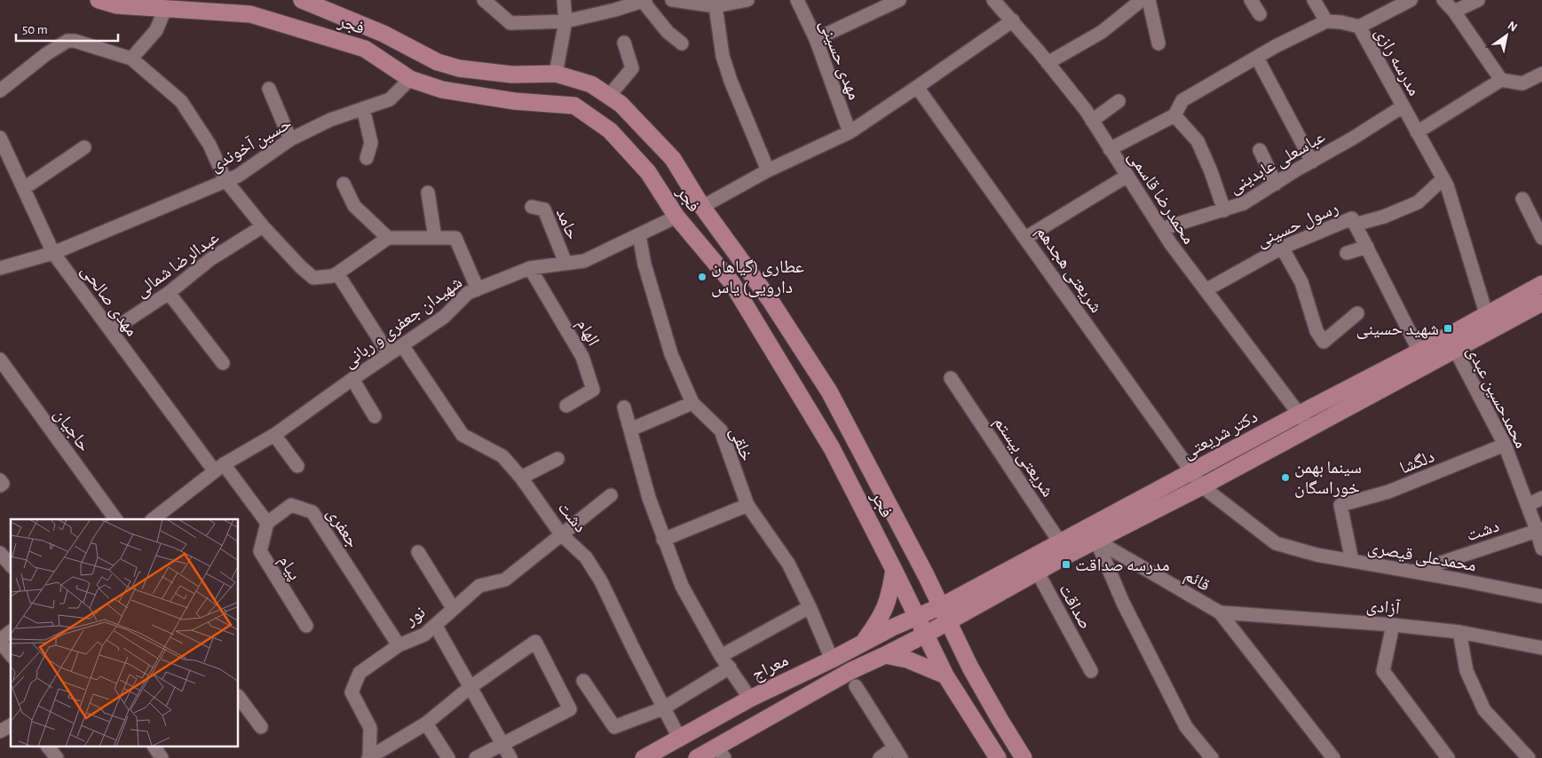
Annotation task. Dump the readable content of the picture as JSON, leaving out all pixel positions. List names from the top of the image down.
{
  "streets": {
    "main road": ["فجر", "دکتر شریعتی", "معراج"],
    "street": [
      "مهدی حسینی",
      "مدرسه رازی",
      "حسین آخوندی",
      "عباسعلی عابدینی",
      "محمدرضا قاسمی",
      "حامد",
      "رسول حسینی",
      "عبدالرضا شمالی",
      "شریعتی هجدهم",
      "مهدی صالحی",
      "شهیدان جعفری و ربانی",
      "الهام",
      "محمدحسین عبدی",
      "حاجیان",
      "خلقی",
      "شریعتی بیستم",
      "دلگشا",
      "دشت",
      "جعفری",
      "محمدعلی قیصری",
      "پیام",
      "قائم",
      "صداقت",
      "آزادی",
      "نور"
    ]
  },
  "crossings": [
    ["فجر", "حسین آخوندی"],
    ["فجر", "شهیدان جعفری و ربانی"],
    ["فجر", "دکتر شریعتی"],
    ["فجر", "معراج"],
    ["مدرسه رازی", "عباسعلی عابدینی"],
    ["مدرسه رازی", "دکتر شریعتی"],
    ["حسین آخوندی", "مهدی صالحی"],
    ["عباسعلی عابدینی", "محمدرضا قاسمی"],
    ["محمدرضا قاسمی", "رسول حسینی"],
    ["محمدرضا قاسمی", "دکتر شریعتی"],
    ["حامد", "شهیدان جعفری و ربانی"],
    ["رسول حسینی", "دکتر شریعتی"],
    ["عبدالرضا شمالی", "مهدی صالحی"],
    ["شریعتی هجدهم", "دکتر شریعتی"],
    ["شریعتی هجدهم", "محمدعلی قیصری"],
    ["مهدی صالحی", "شهیدان جعفری و ربانی"],
    ["شهیدان جعفری و ربانی", "الهام"],
    ["شهیدان جعفری و ربانی", "خلقی"],
    ["شهیدان جعفری و ربانی", "دشت"],
    ["محمدحسین عبدی", "دکتر شریعتی"],
    ["محمدحسین عبدی", "دلگشا"],
    ["محمدحسین عبدی", "دشت"],
    ["دکتر شریعتی", "شریعتی بیستم"],
    ["دکتر شریعتی", "قائم"],
    ["دکتر شریعتی", "صداقت"],
    ["دکتر شریعتی", "معراج"],
    ["خلقی", "معراج"],
    ["دلگشا", "محمدعلی قیصری"],
    ["دشت", "محمدعلی قیصری"],
    ["دشت", "نور"],
    ["دشت", "معراج"],
    ["جعفری", "پیام"],
    ["جعفری", "نور"],
    ["قائم", "آزادی"]
  ],
  "places": {
    "other": ["عطاری (گیاهان دارویی) یاس", "سینما بهمن خوراسگان"],
    "transit": ["شهید حسینی", "مدرسه صداقت"]
  },
  "scale_bar": "50 m",
  "north": "top right"
}
